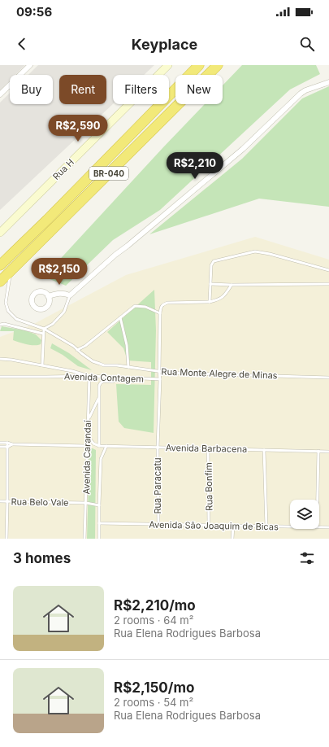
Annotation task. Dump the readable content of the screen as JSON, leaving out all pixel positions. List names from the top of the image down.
{
  "streets": {
    "highway": ["BR-040"],
    "main road": ["Rua H"],
    "lane": [
      "Rua Monte Alegre de Minas",
      "Avenida Contagem",
      "Avenida Barbacena",
      "Avenida Carandaí",
      "Rua Paracatu",
      "Rua Bonfim",
      "Rua Belo Vale",
      "Avenida São Joaquim de Bicas"
    ]
  },
  "crossings": [
    ["BR-040", "Rua Monte Alegre de Minas"],
    ["Rua Monte Alegre de Minas", "Avenida Contagem"],
    ["Avenida Contagem", "Avenida Carandaí"],
    ["Avenida Contagem", "Rua Paracatu"],
    ["Avenida Barbacena", "Avenida Carandaí"],
    ["Avenida Barbacena", "Rua Paracatu"],
    ["Avenida Barbacena", "Rua Bonfim"],
    ["Avenida Carandaí", "Rua Belo Vale"],
    ["Avenida Carandaí", "Avenida São Joaquim de Bicas"],
    ["Rua Paracatu", "Avenida São Joaquim de Bicas"],
    ["Rua Bonfim", "Avenida São Joaquim de Bicas"]
  ],
  "page": {
    "status": "09:56",
    "header": "Keyplace",
    "chip": [
      "Buy",
      "Rent",
      "Filters",
      "New"
    ],
    "price": ["R$2,590", "R$2,210", "R$2,150"],
    "heading": "3 homes",
    "list": [
      {
        "name": "R$2,210/mo",
        "note": "2 rooms · 64 m² · Rua Elena Rodrigues Barbosa"
      },
      {
        "name": "R$2,150/mo",
        "note": "2 rooms · 54 m² · Rua Elena Rodrigues Barbosa"
      }
    ]
  }
}
